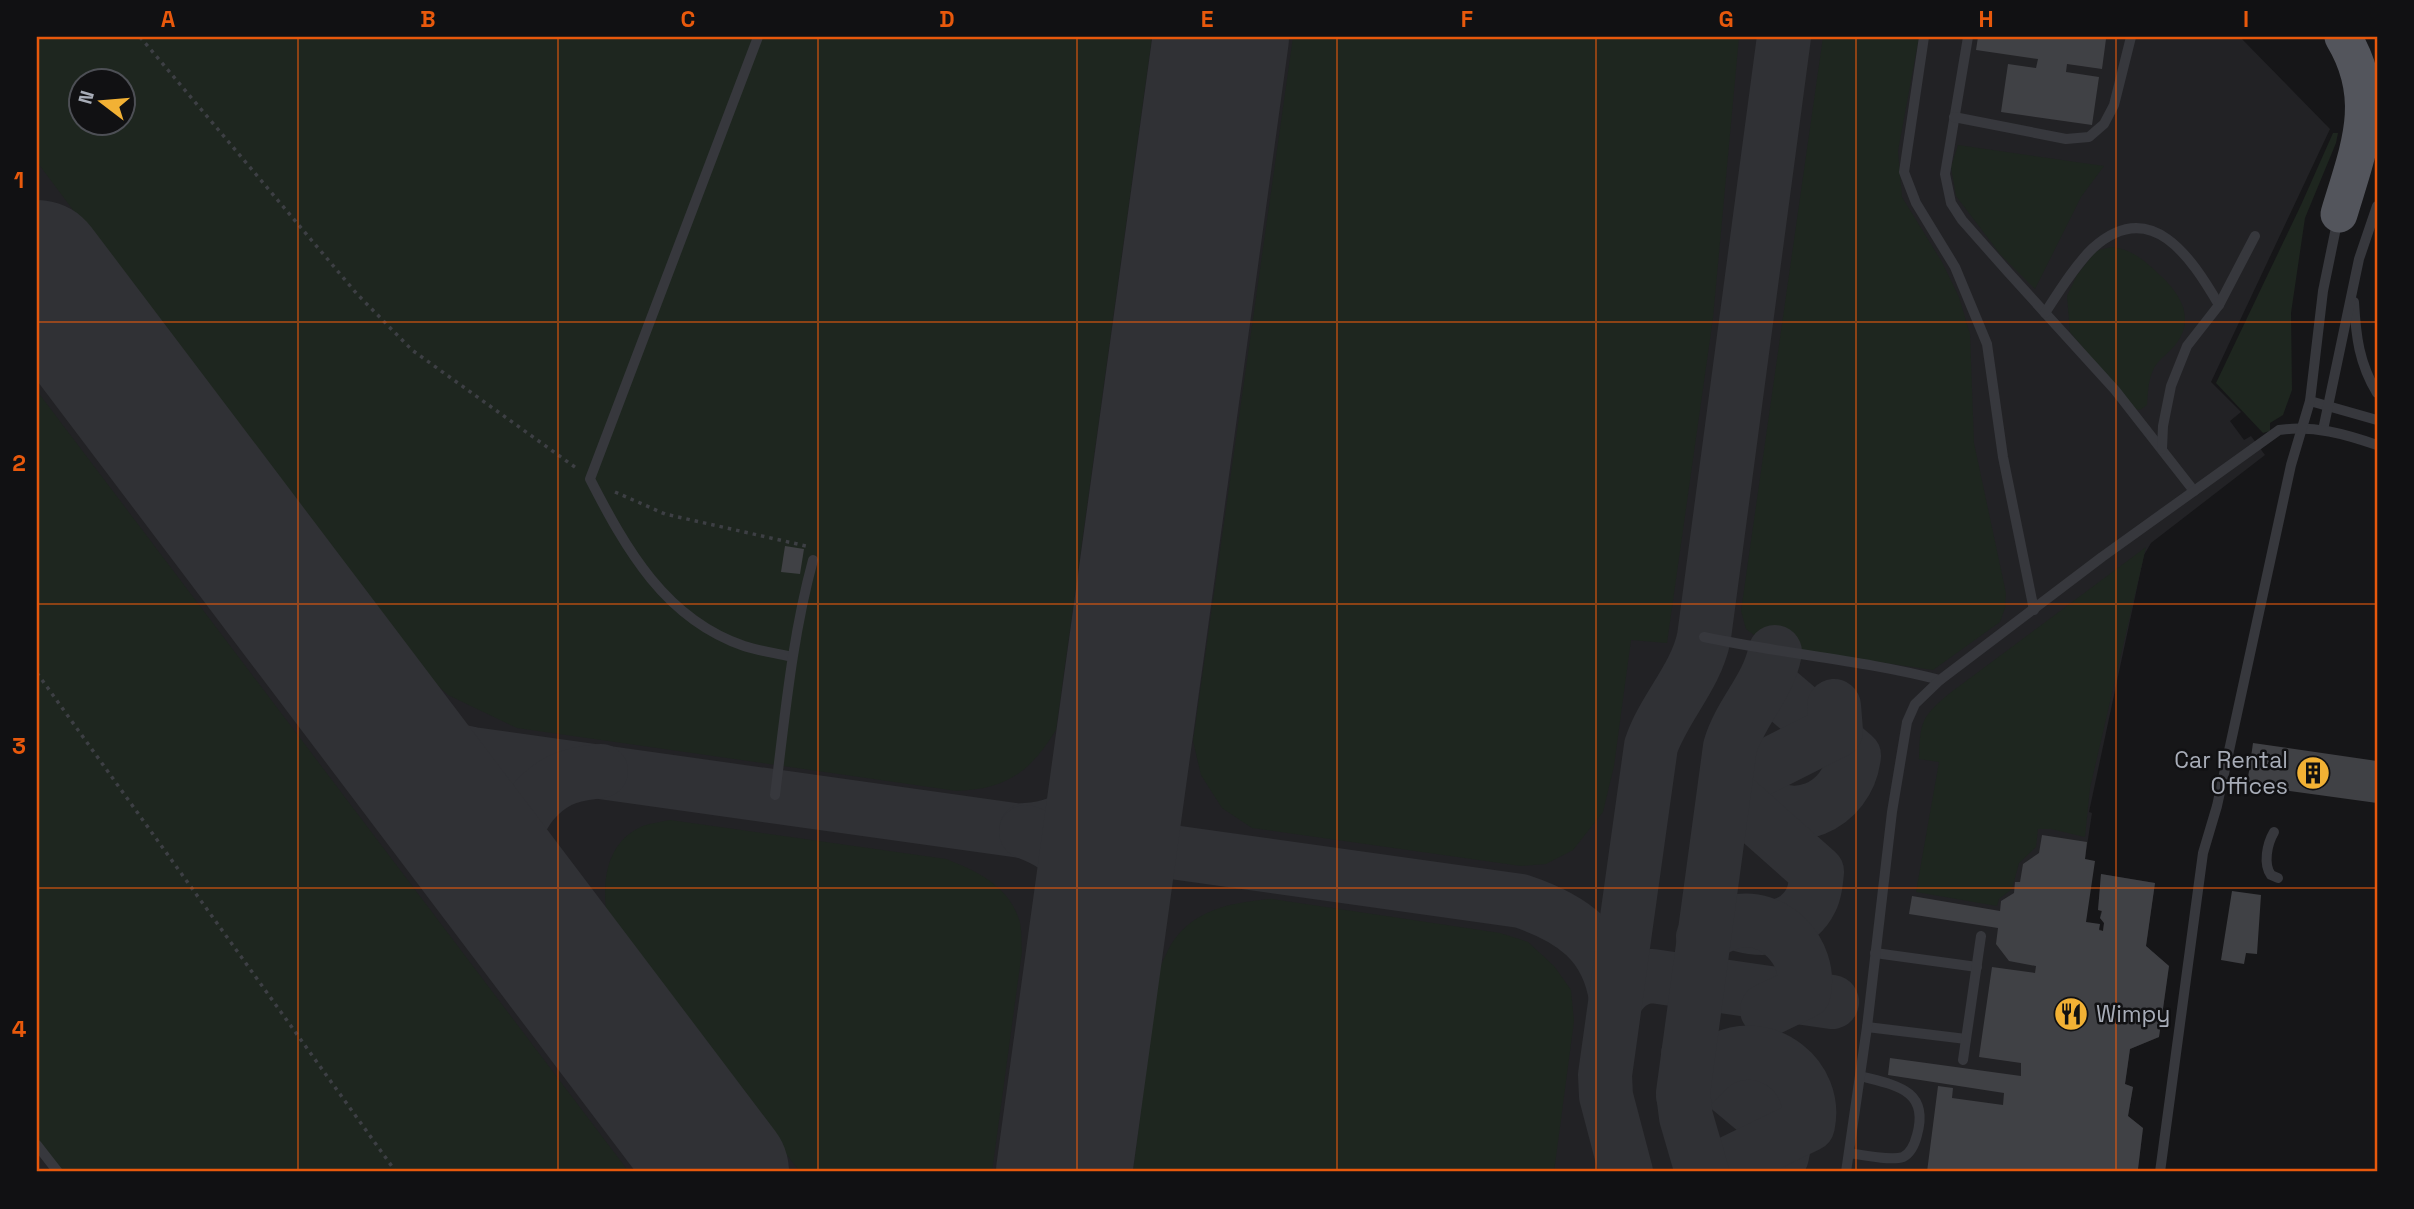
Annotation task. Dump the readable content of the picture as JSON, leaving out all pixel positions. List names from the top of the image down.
{
  "places": {
    "building": ["Car Rental Offices"],
    "restaurant": ["Wimpy"]
  },
  "north": "left",
  "grid": {
    "columns": [
      "A",
      "B",
      "C",
      "D",
      "E",
      "F",
      "G",
      "H",
      "I"
    ],
    "rows": [
      "1",
      "2",
      "3",
      "4"
    ]
  }
}
